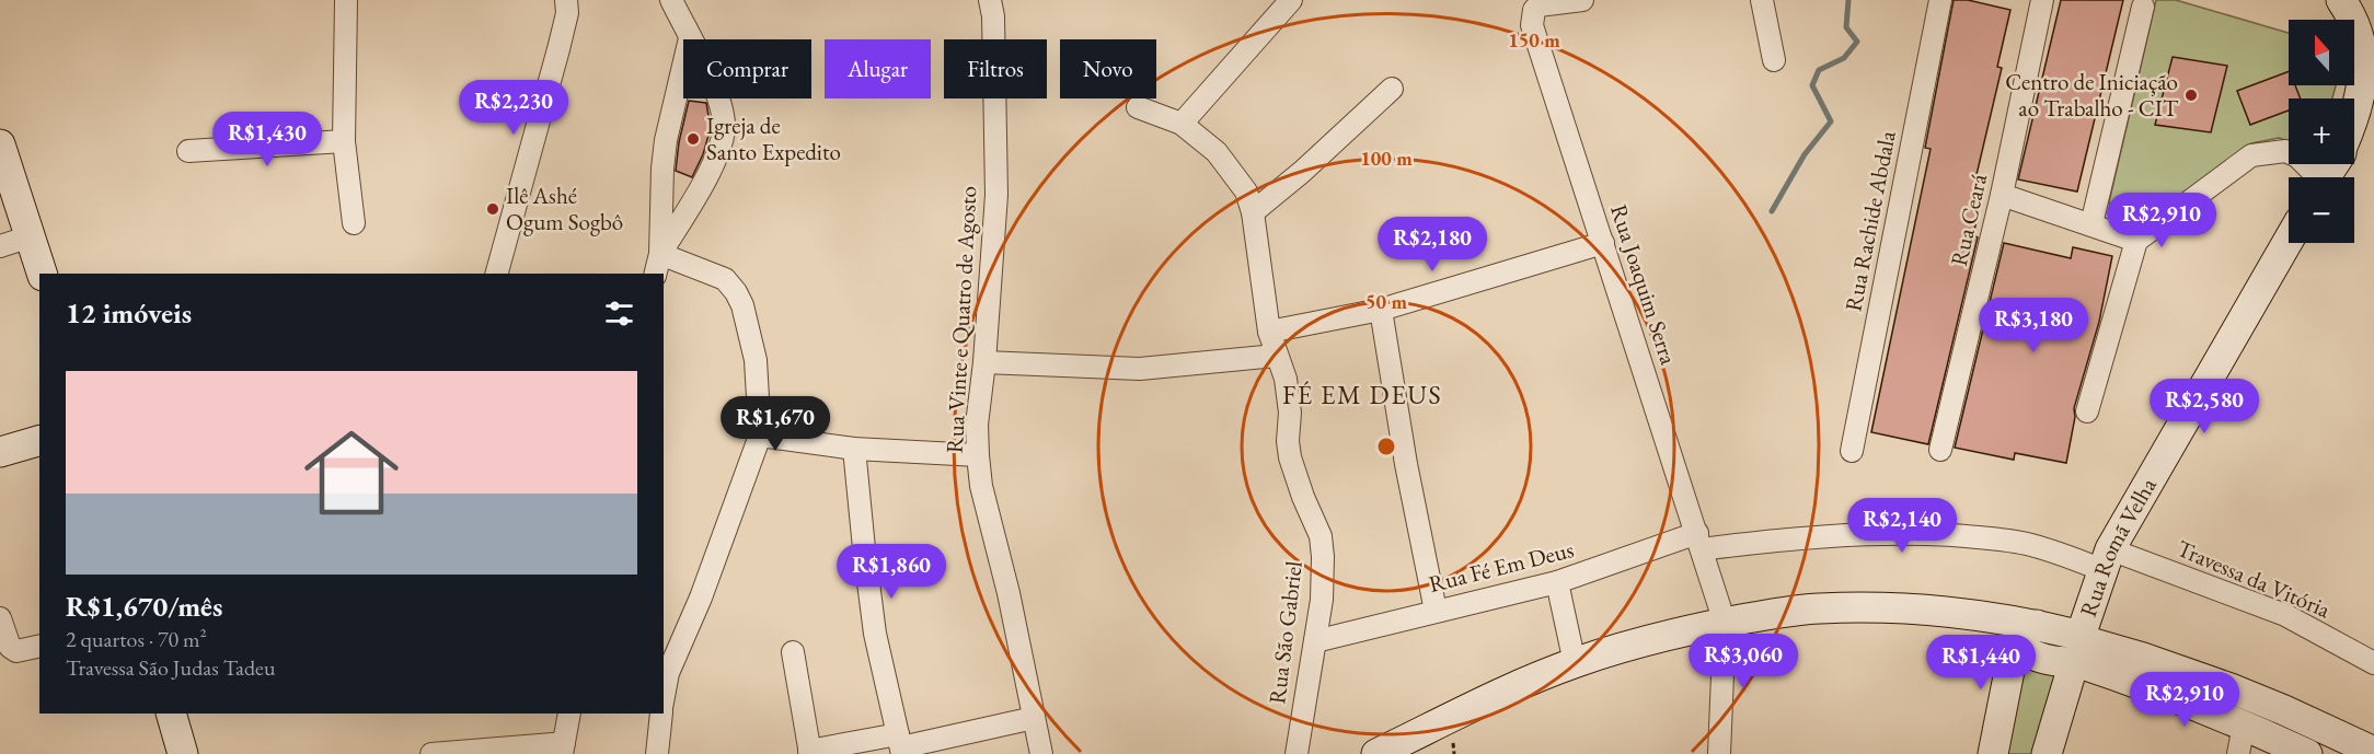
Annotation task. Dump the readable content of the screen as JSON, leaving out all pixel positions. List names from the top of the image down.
{
  "streets": {
    "main road": ["Rua Romã Velha"],
    "street": [
      "Rua Ceará",
      "Rua Rachide Abdala",
      "Rua Joaquim Serra",
      "Rua Vinte e Quatro de Agosto",
      "Rua Fé Em Deus",
      "Travessa da Vitória",
      "Rua São Gabriel"
    ]
  },
  "crossings": [
    ["Rua Joaquim Serra", "Rua Fé Em Deus"],
    ["Rua Romã Velha", "Rua Fé Em Deus"],
    ["Rua Romã Velha", "Travessa da Vitória"],
    ["Rua Fé Em Deus", "Travessa da Vitória"],
    ["Rua Fé Em Deus", "Rua São Gabriel"]
  ],
  "districts": ["FÉ EM DEUS"],
  "places": ["Centro de Iniciação ao Trabalho - CIT", "Igreja de Santo Expedito", "Ilê Ashé Ogum Sogbô"],
  "north": "top",
  "page": {
    "map_buttons": ["+", "−"],
    "chip": [
      "Comprar",
      "Alugar",
      "Filtros",
      "Novo"
    ],
    "price": [
      "R$2,230",
      "R$1,430",
      "R$2,910",
      "R$2,180",
      "R$3,180",
      "R$2,580",
      "R$1,670",
      "R$2,140",
      "R$1,860",
      "R$3,060",
      "R$1,440",
      "R$2,910"
    ],
    "heading": "12 imóveis",
    "list": [
      {
        "name": "R$1,670/mês",
        "note": "2 quartos · 70 m² · Travessa São Judas Tadeu"
      }
    ]
  },
  "rings": ["150 m", "100 m", "50 m"]
}
